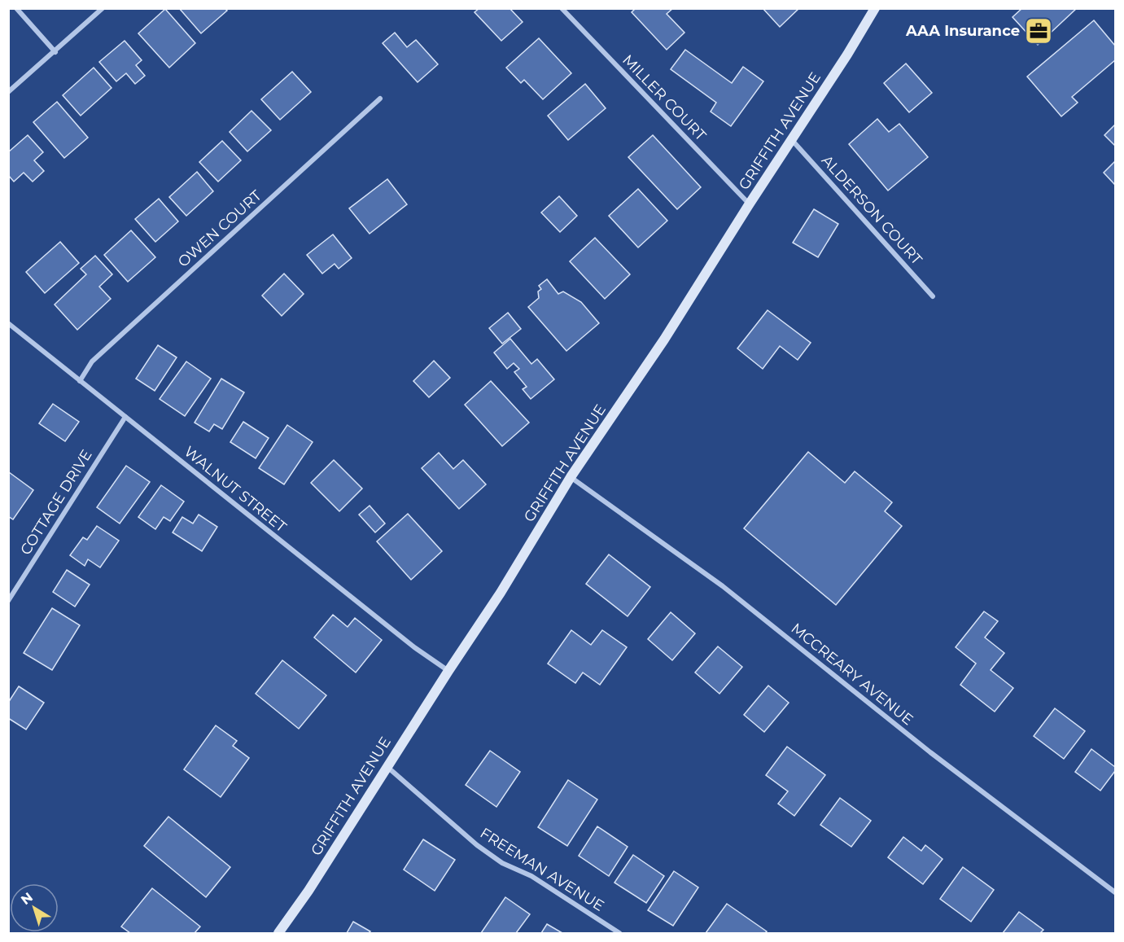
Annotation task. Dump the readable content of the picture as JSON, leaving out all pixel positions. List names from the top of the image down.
{
  "streets": {
    "street": [
      "MILLER COURT",
      "GRIFFITH AVENUE",
      "ALDERSON COURT",
      "OWEN COURT",
      "WALNUT STREET",
      "COTTAGE DRIVE",
      "MCCREARY AVENUE",
      "FREEMAN AVENUE"
    ]
  },
  "crossings": [
    ["MILLER COURT", "GRIFFITH AVENUE"],
    ["GRIFFITH AVENUE", "ALDERSON COURT"],
    ["GRIFFITH AVENUE", "WALNUT STREET"],
    ["GRIFFITH AVENUE", "MCCREARY AVENUE"],
    ["GRIFFITH AVENUE", "FREEMAN AVENUE"],
    ["OWEN COURT", "WALNUT STREET"],
    ["WALNUT STREET", "COTTAGE DRIVE"]
  ],
  "places": {
    "office": ["AAA Insurance"]
  },
  "north": "top left"
}
